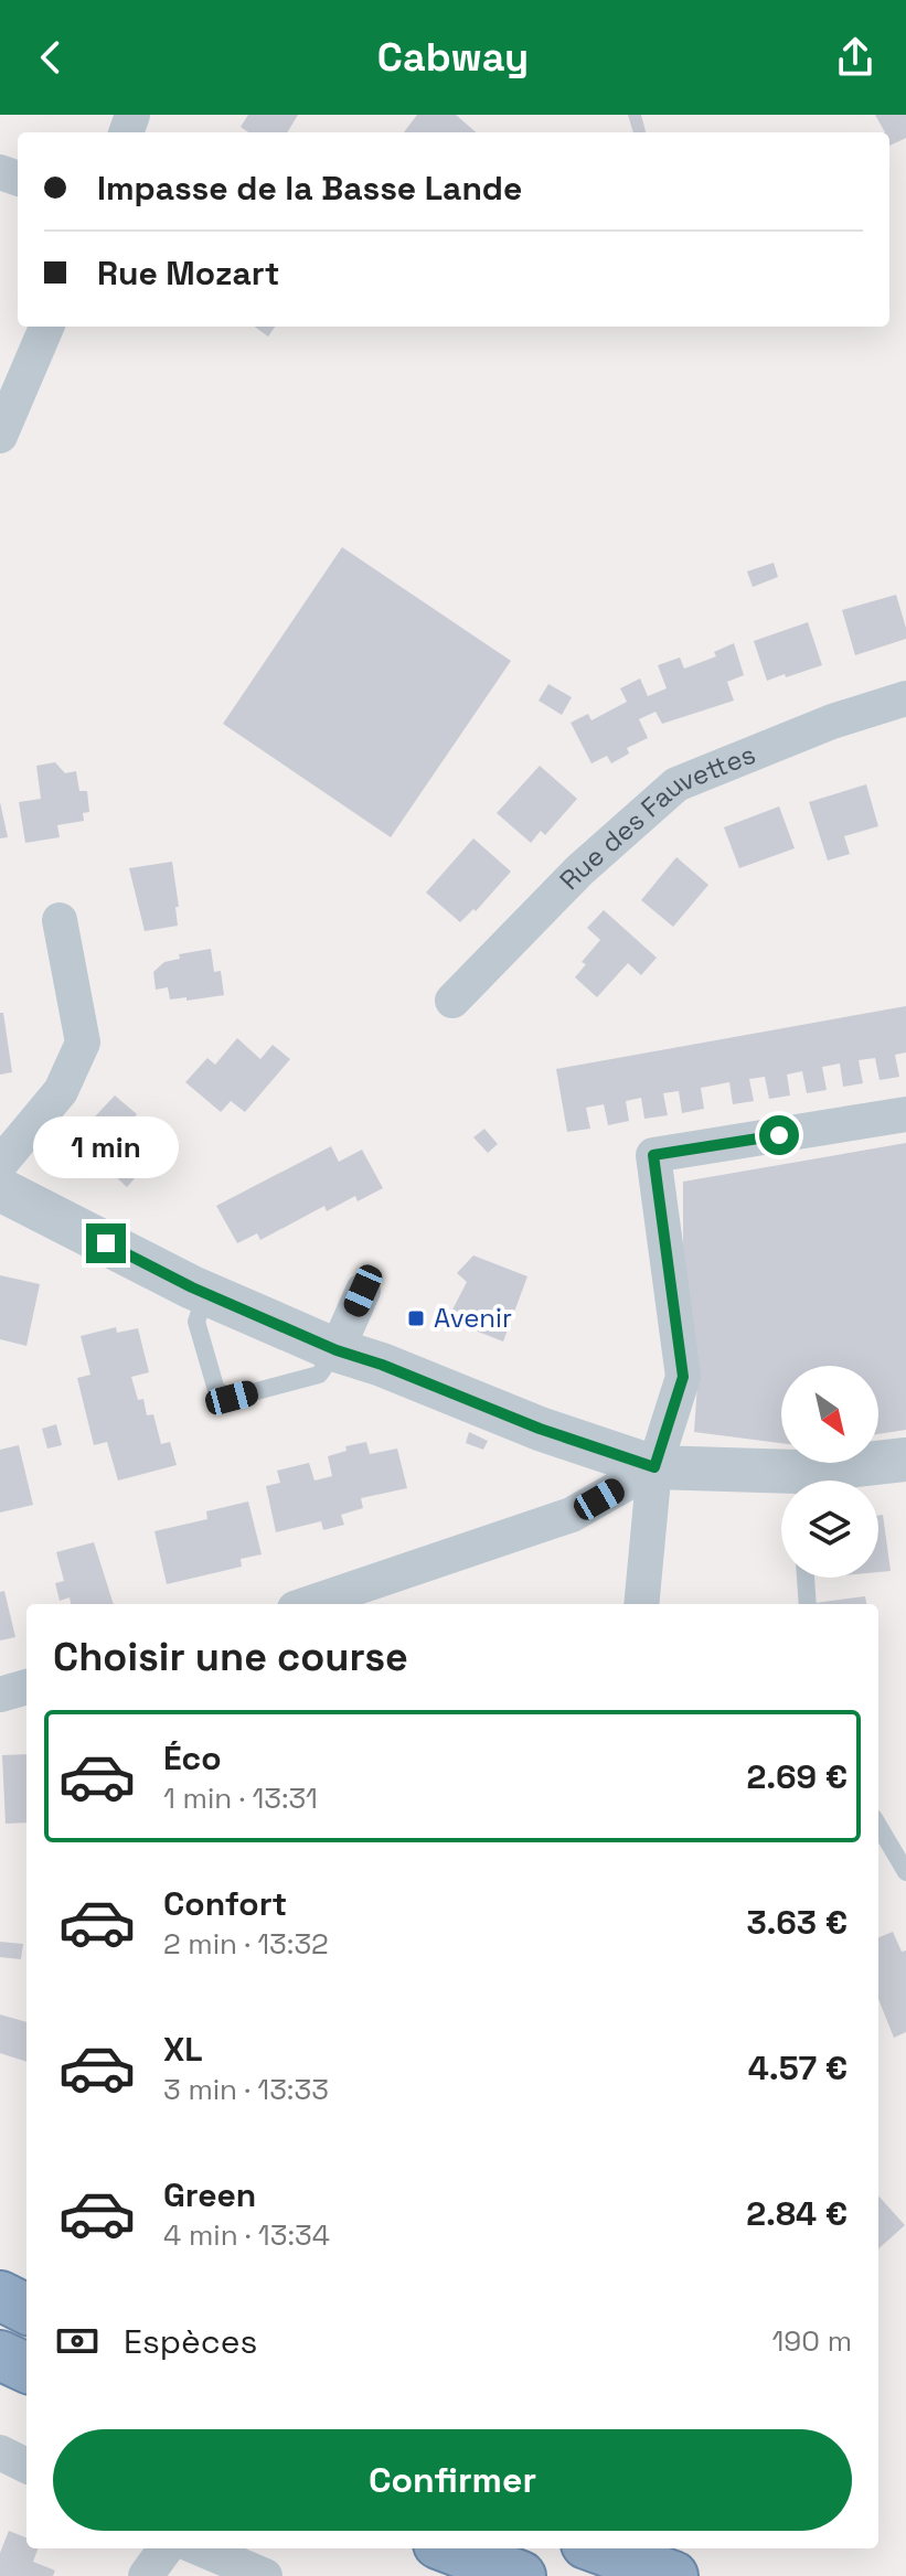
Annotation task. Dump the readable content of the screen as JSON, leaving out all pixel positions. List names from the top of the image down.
{
  "streets": {
    "street": ["Rue des Fauvettes"]
  },
  "places": {
    "transit": ["Avenir"]
  },
  "north": "bottom right",
  "page": {
    "header": "Cabway",
    "banner": ["Impasse de la Basse Lande", "Rue Mozart"],
    "bubble": "1 min",
    "heading": "Choisir une course",
    "list": [
      {
        "name": "Éco",
        "note": "1 min · 13:31",
        "value": "2.69 €"
      },
      {
        "name": "Confort",
        "note": "2 min · 13:32",
        "value": "3.63 €"
      },
      {
        "name": "XL",
        "note": "3 min · 13:33",
        "value": "4.57 €"
      },
      {
        "name": "Green",
        "note": "4 min · 13:34",
        "value": "2.84 €"
      }
    ],
    "pay": ["Espèces", "190 m"],
    "buttons": "Confirmer"
  }
}
